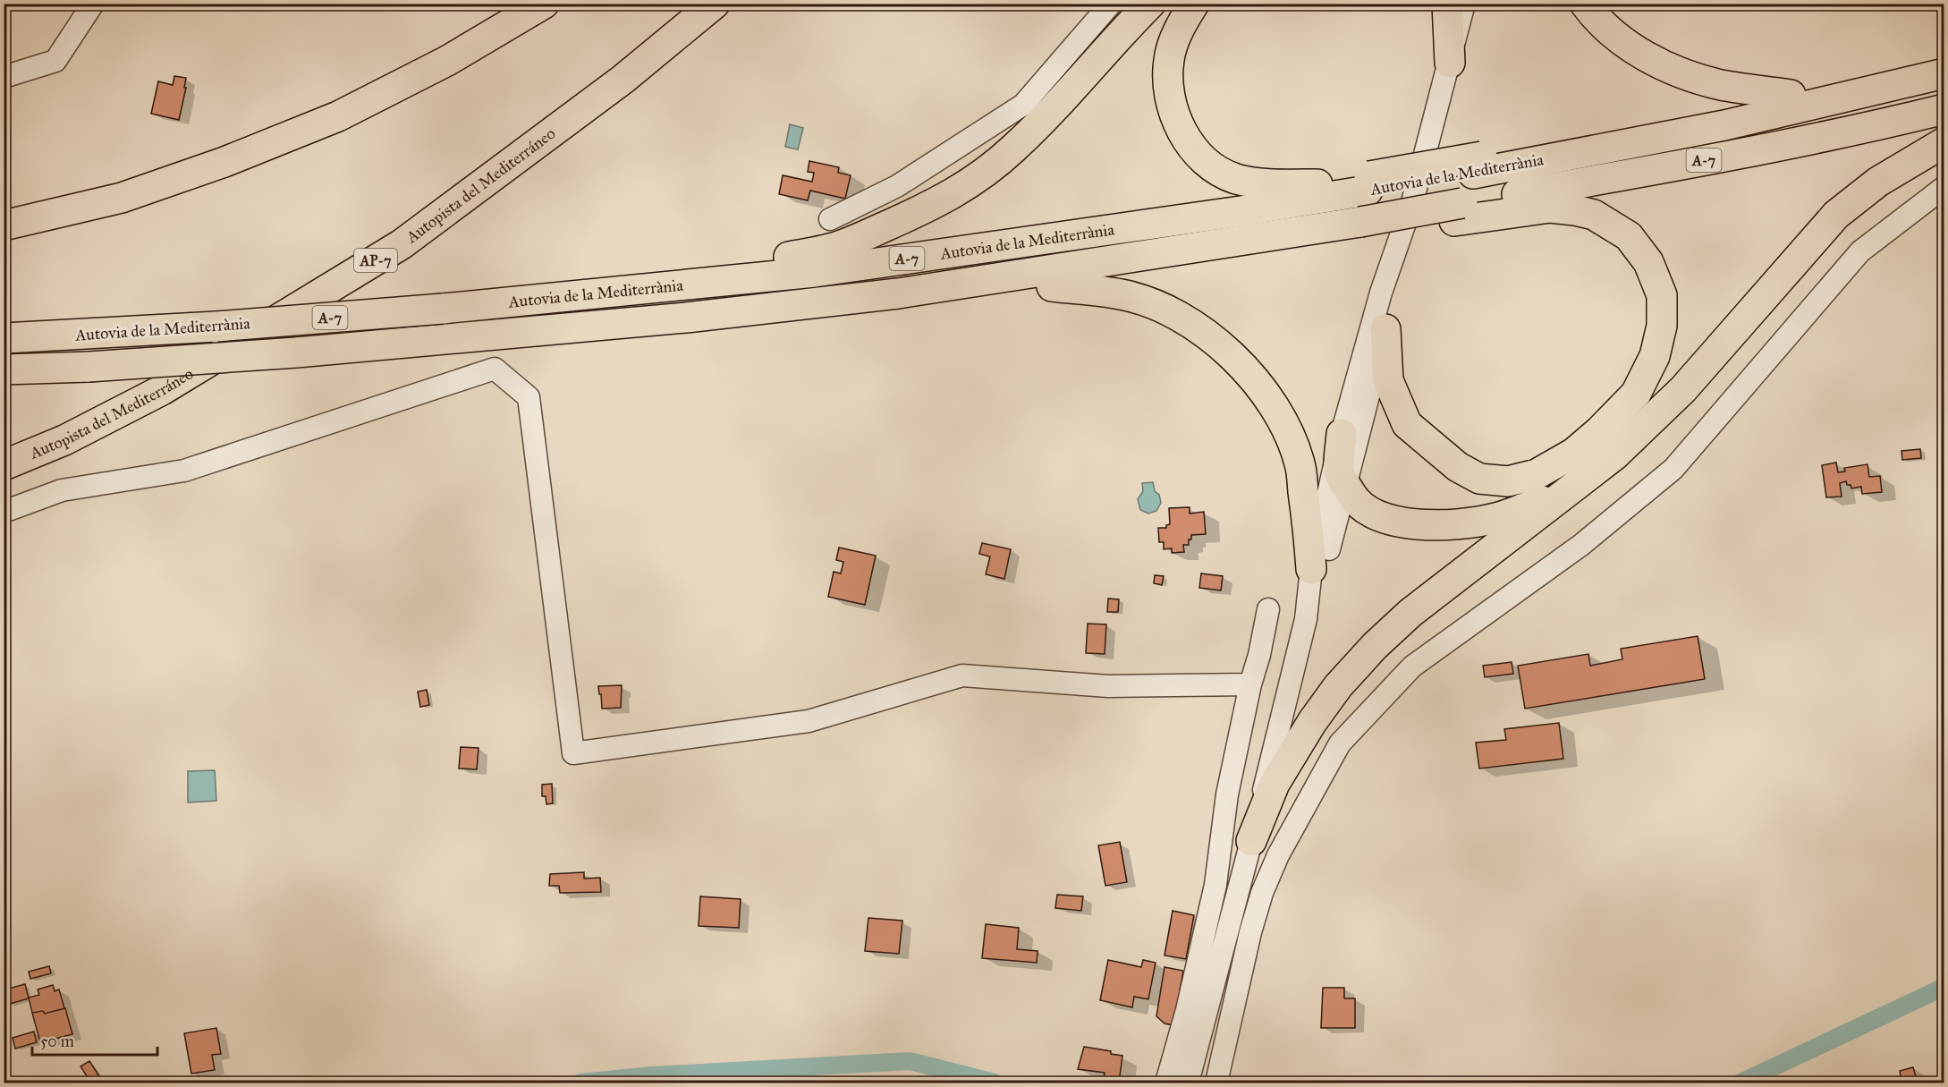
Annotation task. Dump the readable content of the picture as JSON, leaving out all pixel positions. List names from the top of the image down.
{
  "streets": {
    "highway": [
      "A-7",
      "Autovia de la Mediterrània",
      "Autopista del Mediterráneo",
      "AP-7"
    ]
  },
  "scale_bar": "50 m"
}
